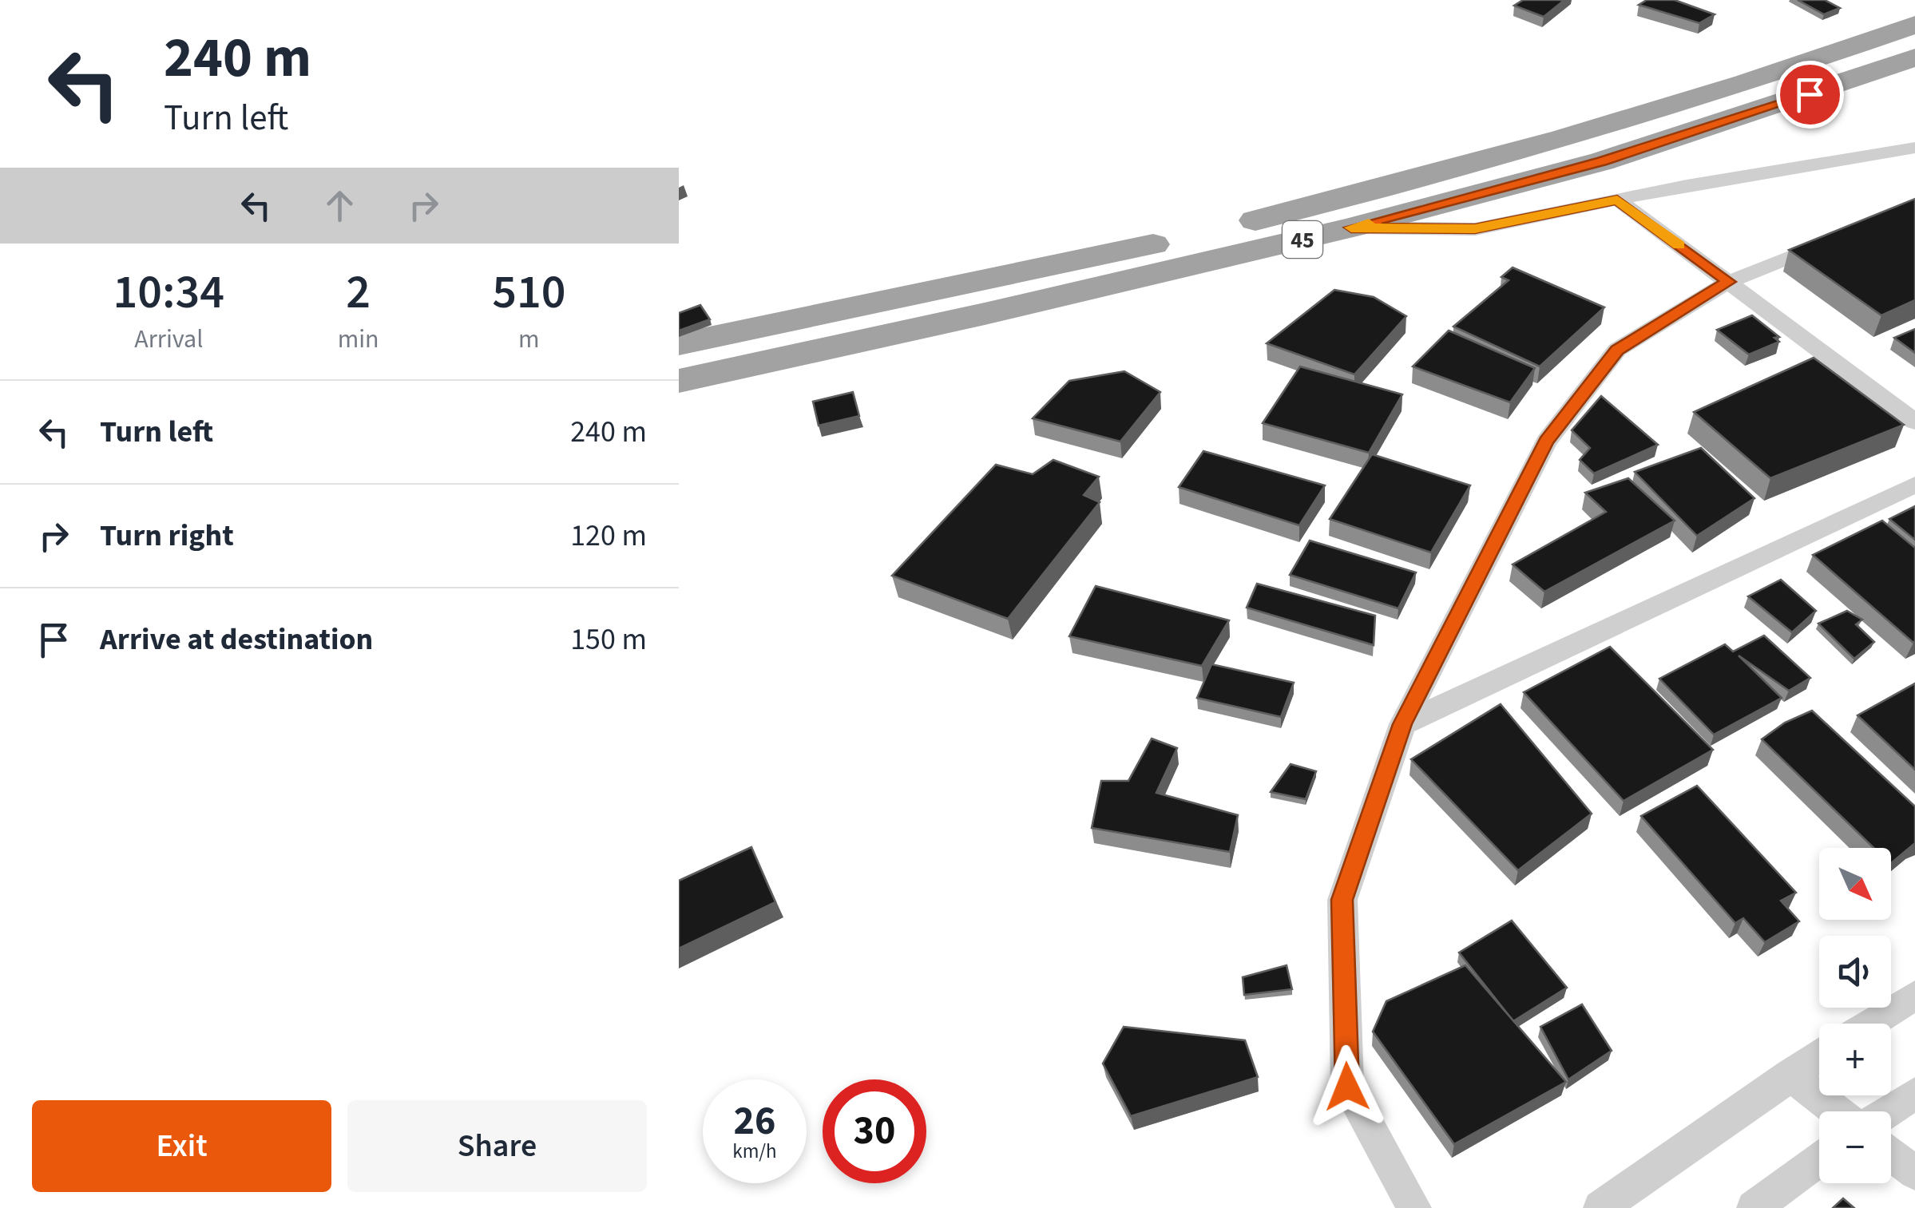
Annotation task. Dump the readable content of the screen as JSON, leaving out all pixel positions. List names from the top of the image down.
{
  "streets": {
    "highway": ["45"]
  },
  "north": "bottom right",
  "page": {
    "turn": ["240 m", "Turn left"],
    "eta": [
      "10:34",
      "Arrival",
      "2",
      "min",
      "510",
      "m"
    ],
    "list": [
      {
        "name": "Turn left",
        "value": "240 m"
      },
      {
        "name": "Turn right",
        "value": "120 m"
      },
      {
        "name": "Arrive at destination",
        "value": "150 m"
      }
    ],
    "map_buttons": ["+", "−"],
    "speed": "26 km/h",
    "limit": "30",
    "buttons": ["Exit", "Share"]
  }
}
